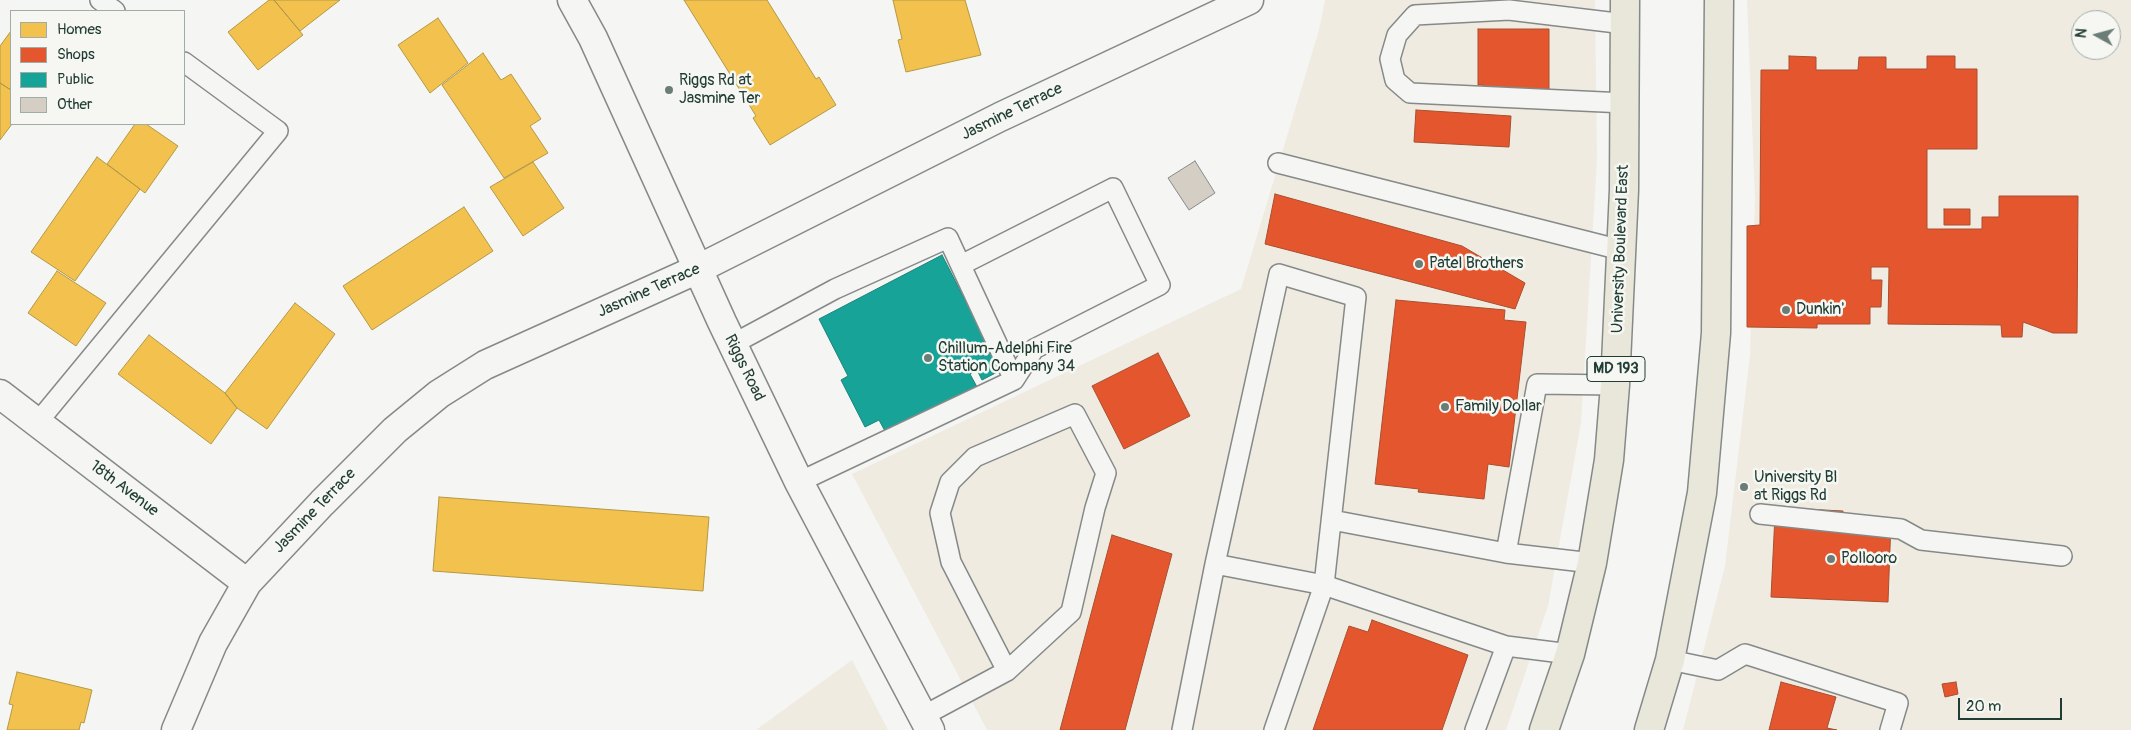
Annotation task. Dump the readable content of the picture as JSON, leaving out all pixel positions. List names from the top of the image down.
{
  "streets": {
    "main road": ["University Boulevard East", "MD 193"],
    "street": ["Jasmine Terrace", "Riggs Road", "18th Avenue"]
  },
  "crossings": [
    ["Jasmine Terrace", "Riggs Road"],
    ["Jasmine Terrace", "18th Avenue"]
  ],
  "places": [
    "Riggs Rd at Jasmine Ter",
    "Patel Brothers",
    "Dunkin'",
    "Chillum-Adelphi Fire Station Company 34",
    "Family Dollar",
    "University Bl at Riggs Rd",
    "Pollooro"
  ],
  "legend": [
    "Homes",
    "Shops",
    "Public",
    "Other"
  ],
  "scale_bar": "20 m",
  "north": "left"
}
